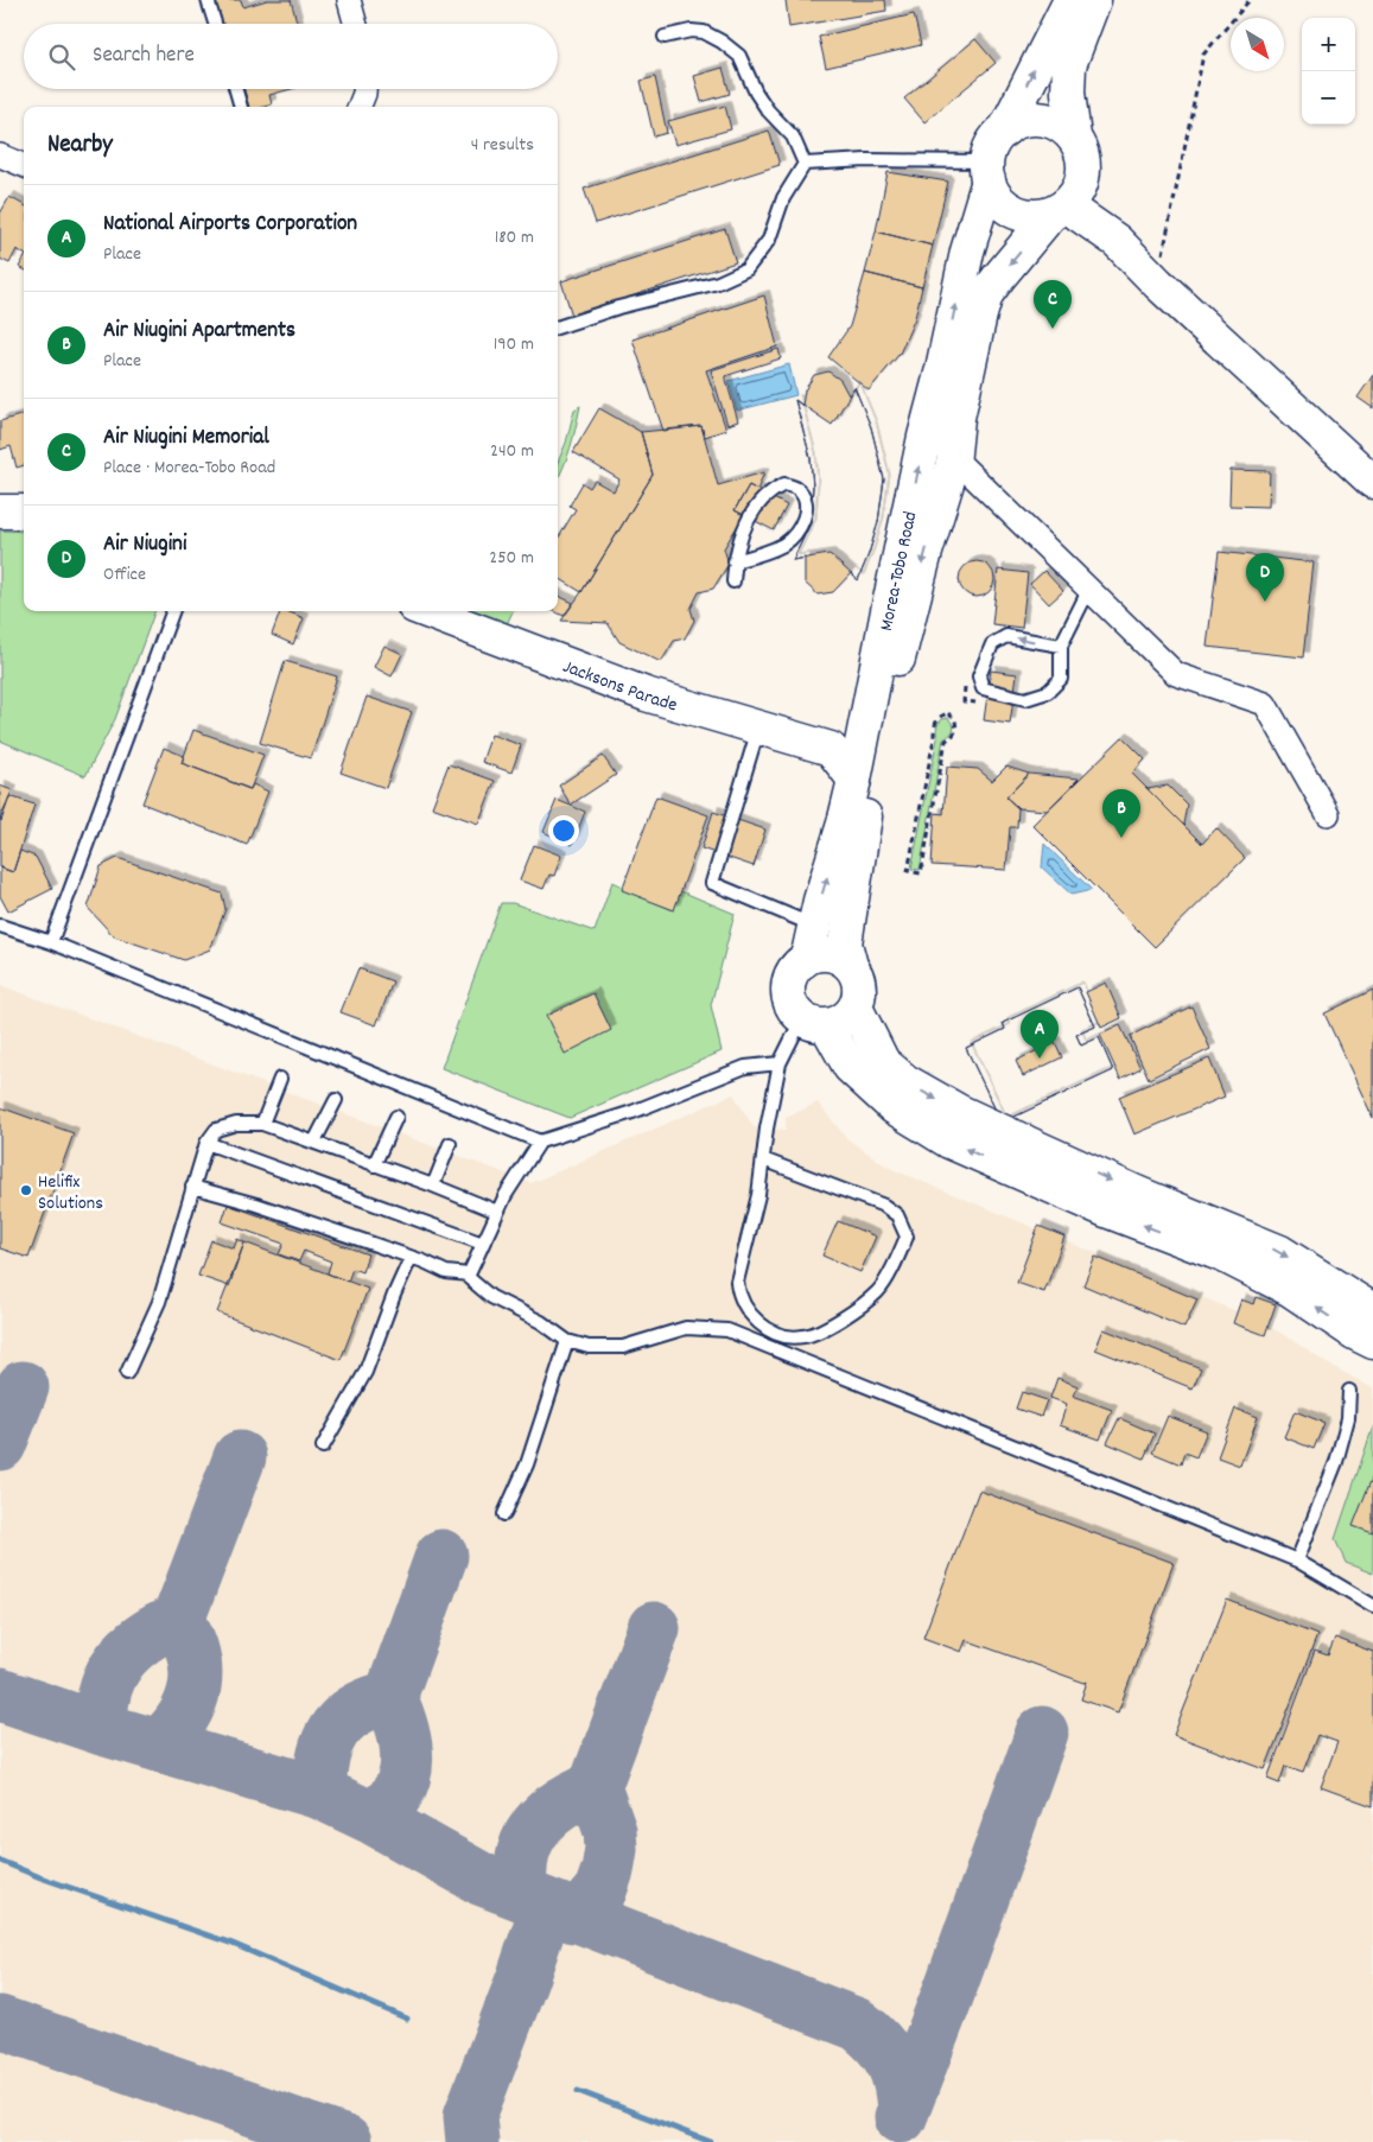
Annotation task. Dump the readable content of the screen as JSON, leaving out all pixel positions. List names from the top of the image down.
{
  "streets": {
    "main road": ["Morea-Tobo Road", "Jacksons Parade"]
  },
  "places": ["Helifix Solutions"],
  "north": "bottom right",
  "page": {
    "map_buttons": ["+", "−"],
    "search": "Search here",
    "heading": ["Nearby", "4 results"],
    "list": [
      {
        "mark": "A",
        "name": "National Airports Corporation",
        "note": "Place",
        "value": "180 m"
      },
      {
        "mark": "B",
        "name": "Air Niugini Apartments",
        "note": "Place",
        "value": "190 m"
      },
      {
        "mark": "C",
        "name": "Air Niugini Memorial",
        "note": "Place · Morea-Tobo Road",
        "value": "240 m"
      },
      {
        "mark": "D",
        "name": "Air Niugini",
        "note": "Office",
        "value": "250 m"
      }
    ],
    "pins": [
      "C",
      "D",
      "B",
      "A"
    ]
  }
}
